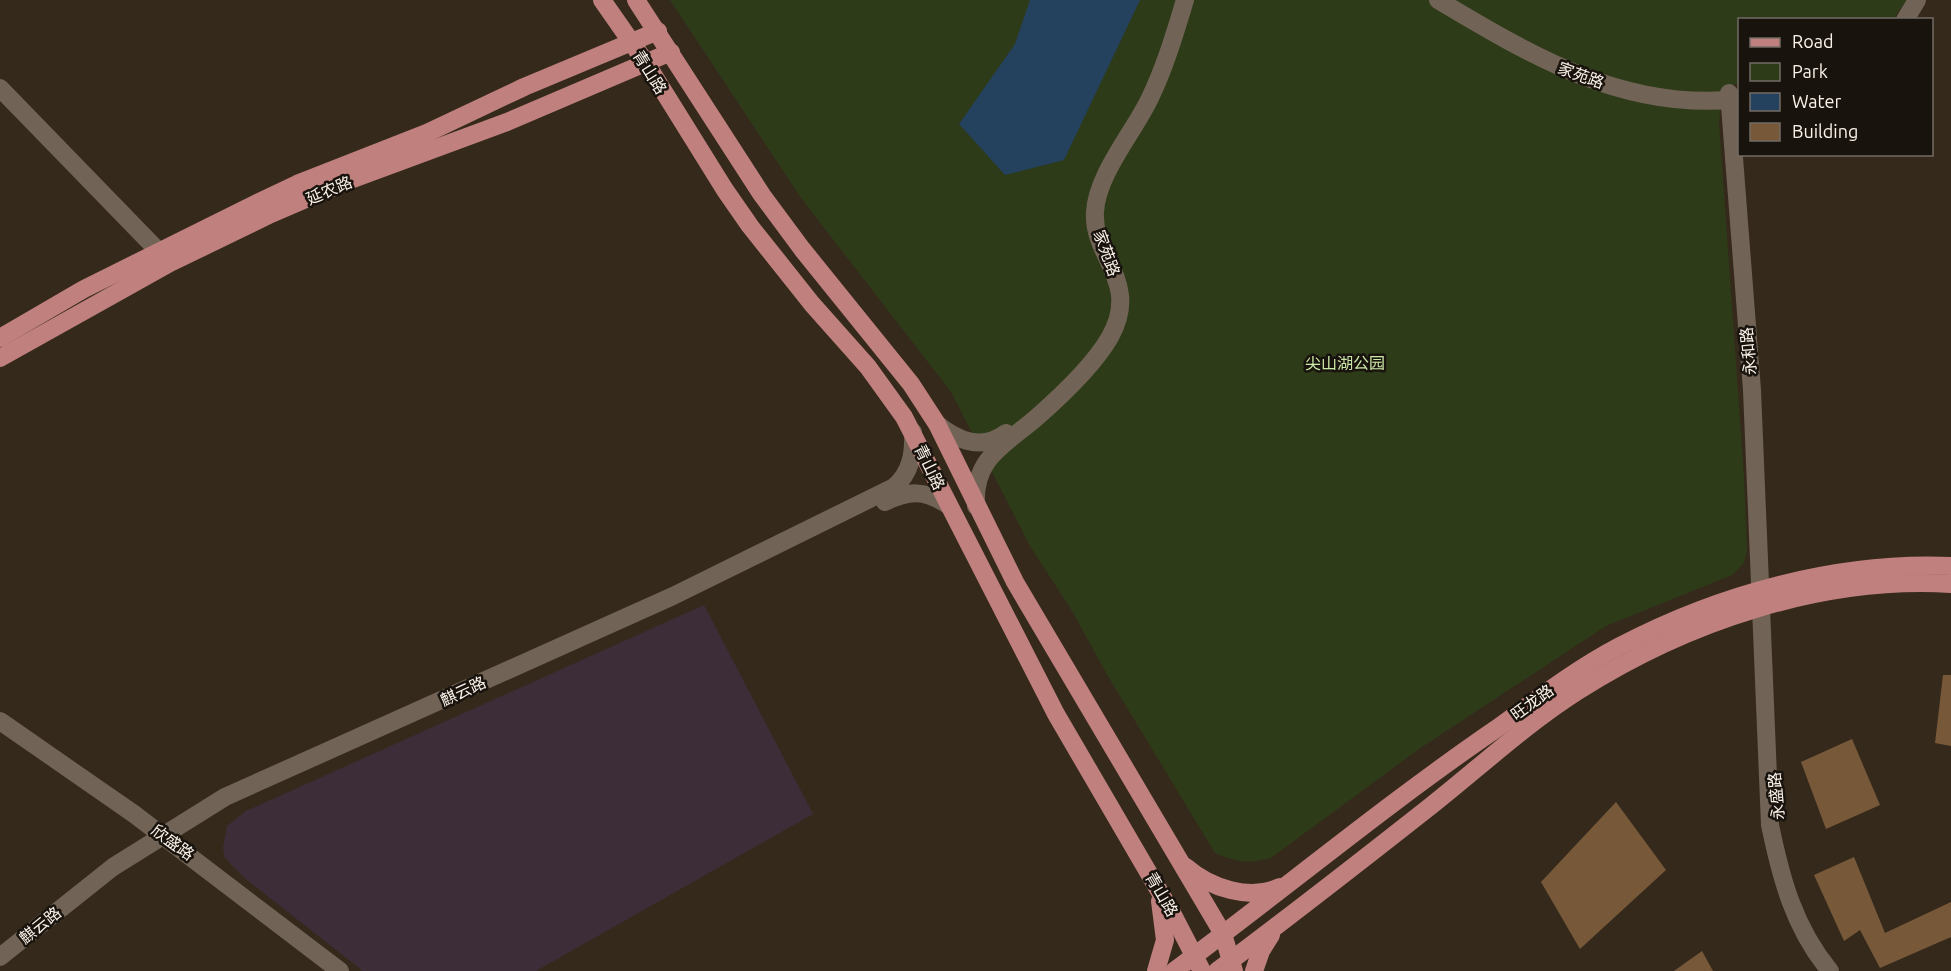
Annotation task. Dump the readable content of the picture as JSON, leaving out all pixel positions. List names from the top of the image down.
{
  "streets": {
    "main road": ["青山路", "延农路", "旺龙路"],
    "street": [
      "家苑路",
      "永和路",
      "麒云路",
      "永盛路",
      "欣盛路"
    ]
  },
  "crossings": [
    ["青山路", "家苑路"],
    ["青山路", "延农路"],
    ["青山路", "麒云路"],
    ["青山路", "旺龙路"],
    ["家苑路", "永和路"],
    ["永和路", "旺龙路"],
    ["永和路", "永盛路"],
    ["麒云路", "欣盛路"],
    ["旺龙路", "永盛路"]
  ],
  "parks": ["尖山湖公园"],
  "legend": [
    "Road",
    "Park",
    "Water",
    "Building"
  ]
}
